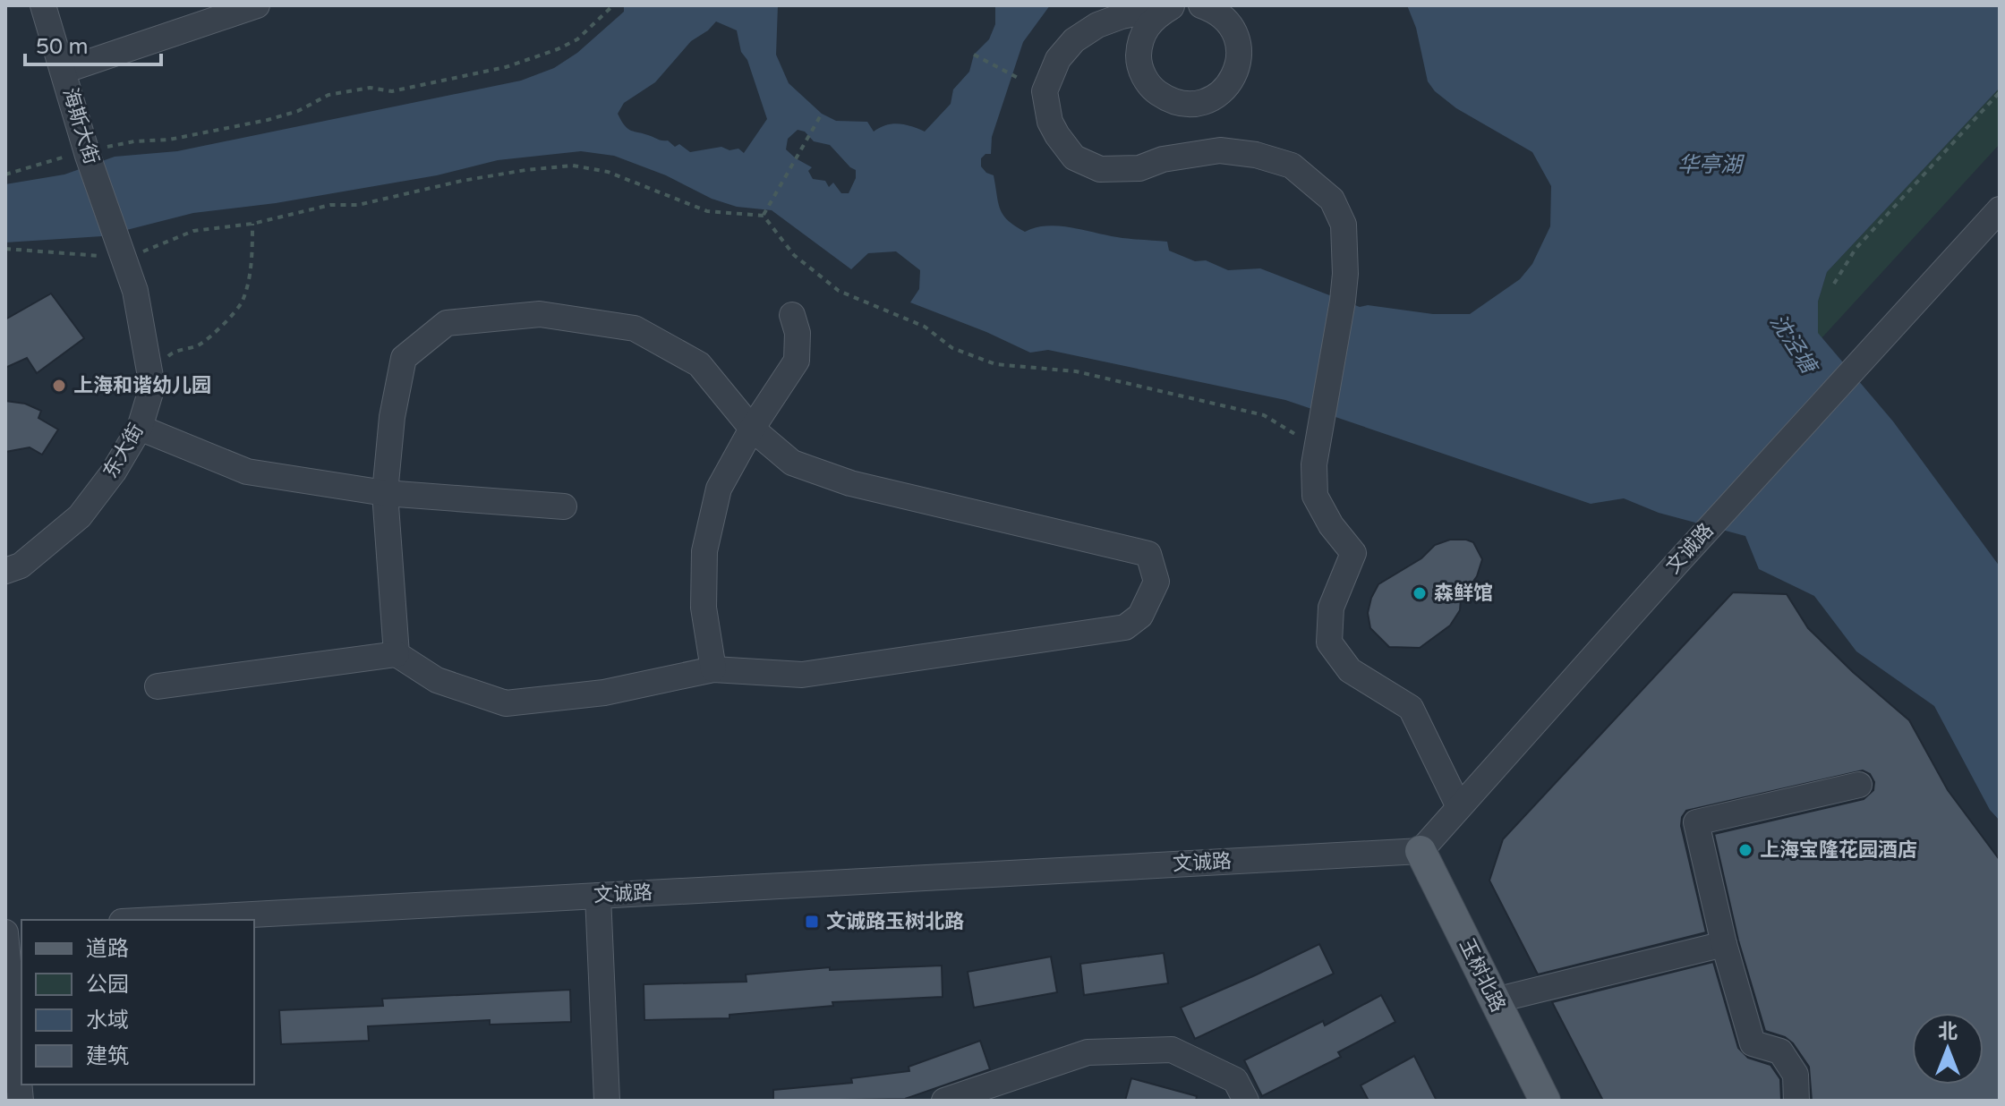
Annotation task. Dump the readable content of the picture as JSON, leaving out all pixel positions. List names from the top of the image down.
{
  "streets": {
    "main road": ["玉树北路"],
    "street": ["海斯大街", "东大街", "文诚路"]
  },
  "crossings": [
    ["海斯大街", "东大街"],
    ["文诚路", "玉树北路"]
  ],
  "water": ["华亭湖", "沈泾塘"],
  "places": {
    "other": ["上海和谐幼儿园", "森鲜馆", "上海宝隆花园酒店"],
    "transit": ["文诚路玉树北路"]
  },
  "legend": [
    "道路",
    "公园",
    "水域",
    "建筑"
  ],
  "scale_bar": "50 m",
  "north": "top"
}
